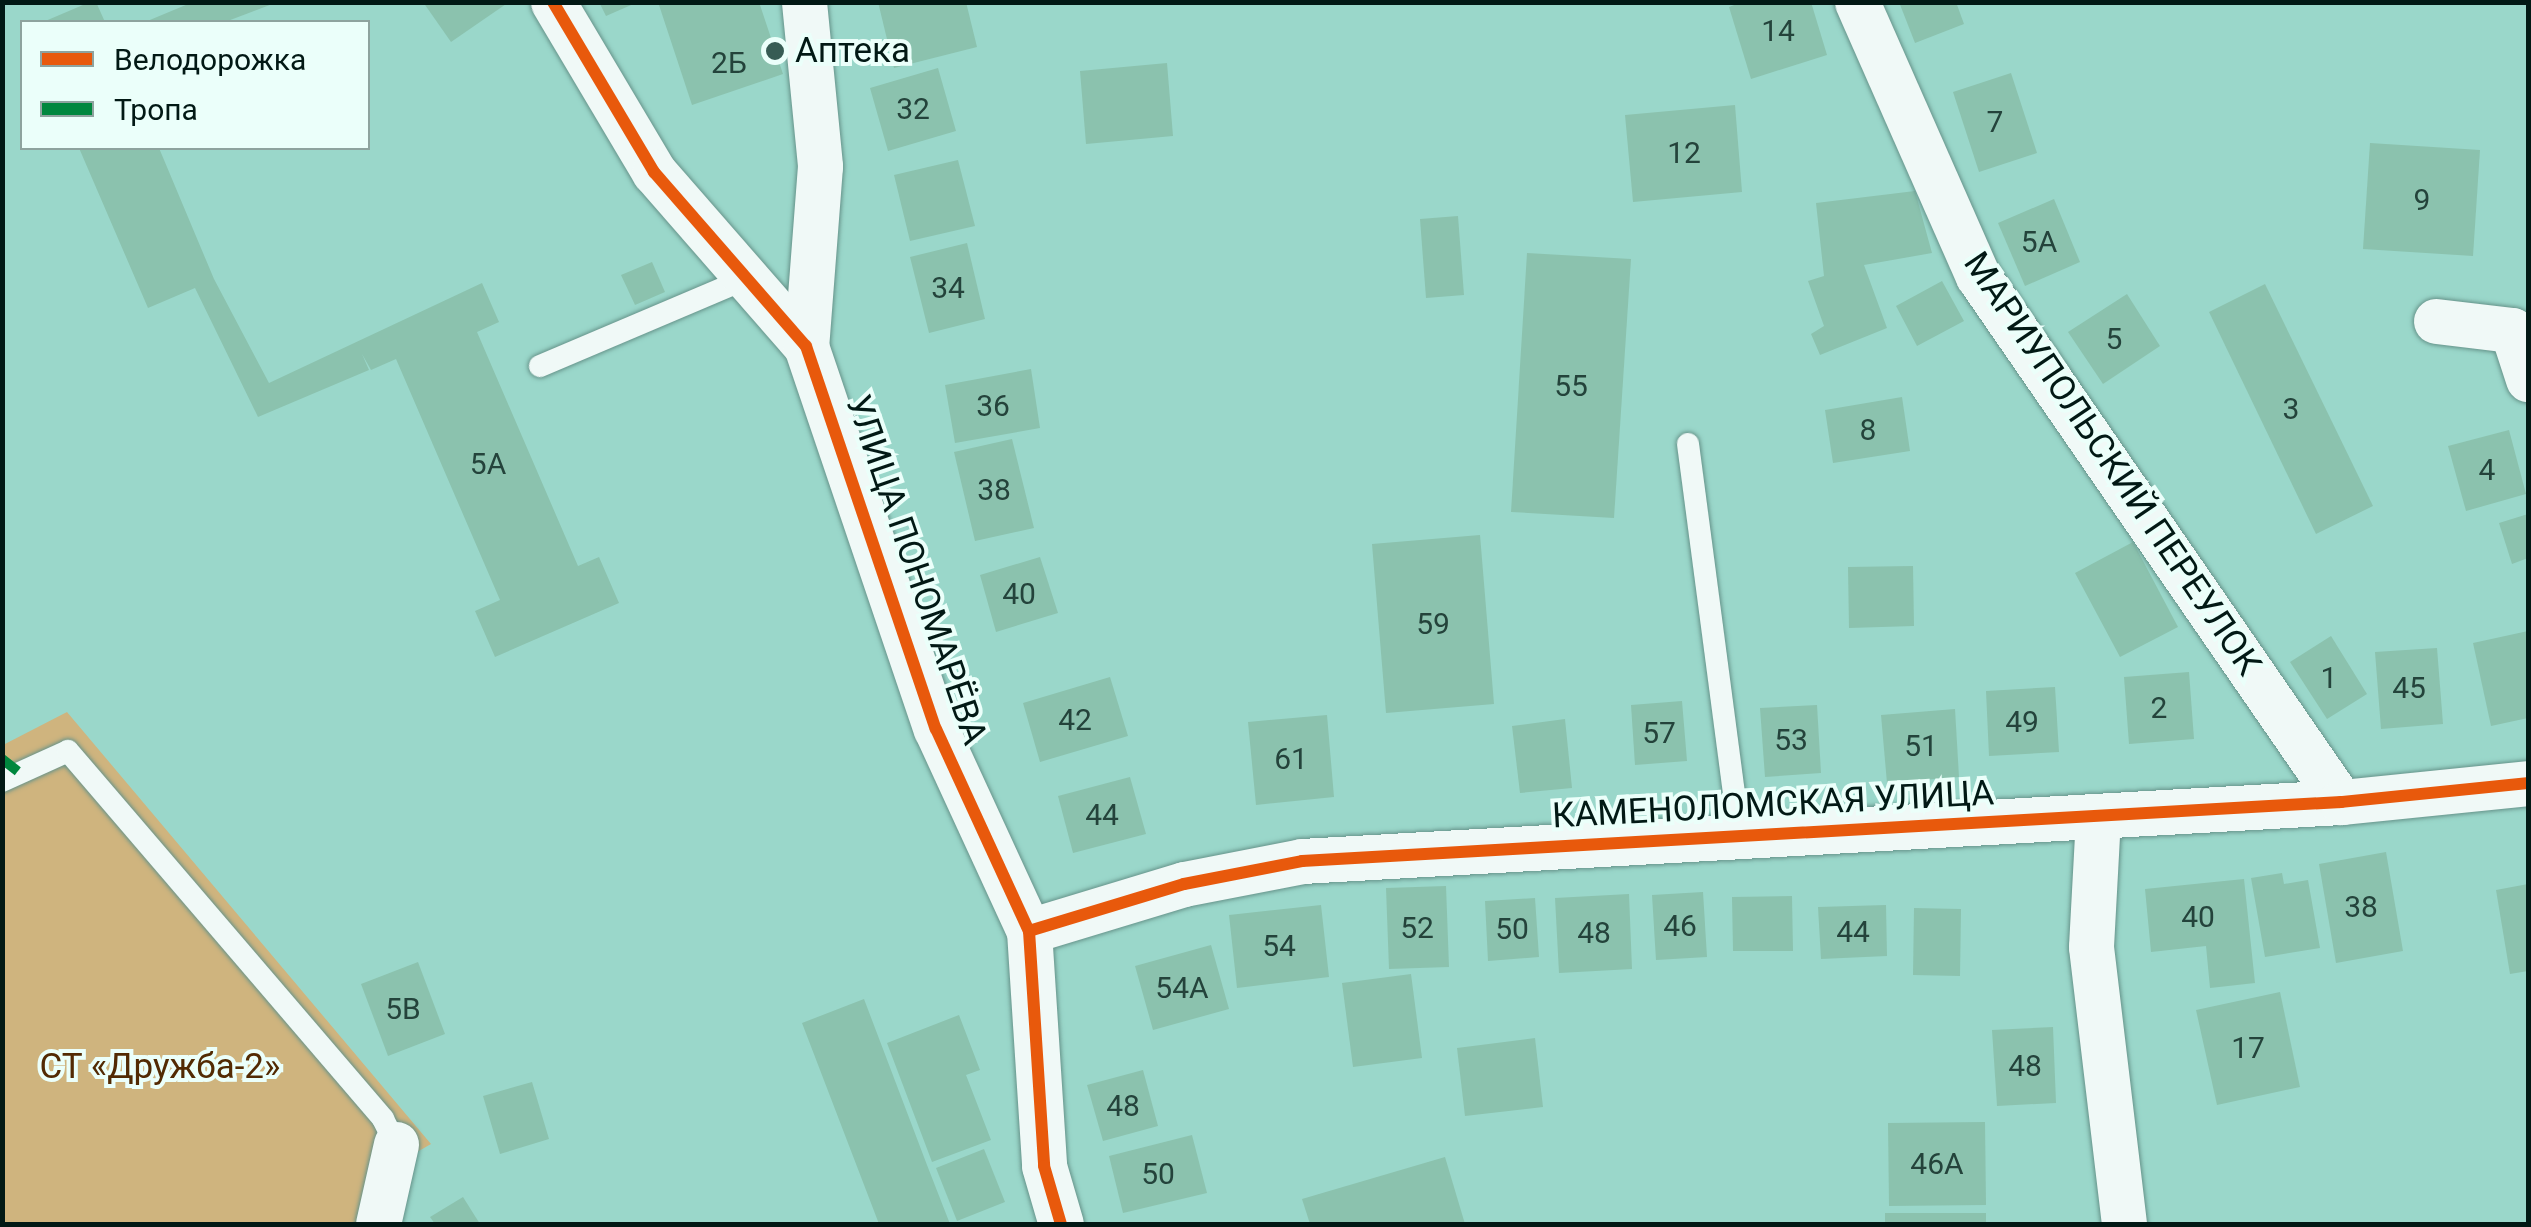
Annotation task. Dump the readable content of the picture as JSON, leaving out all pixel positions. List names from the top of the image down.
{
  "streets": {
    "street": ["МАРИУПОЛЬСКИЙ ПЕРЕУЛОК", "УЛИЦА ПОНОМАРЁВА", "КАМЕНОЛОМСКАЯ УЛИЦА"]
  },
  "crossings": [
    ["МАРИУПОЛЬСКИЙ ПЕРЕУЛОК", "КАМЕНОЛОМСКАЯ УЛИЦА"],
    ["УЛИЦА ПОНОМАРЁВА", "КАМЕНОЛОМСКАЯ УЛИЦА"]
  ],
  "parks": ["СТ «Дружба-2»"],
  "places": ["Аптека"],
  "house_numbers": [
    "14",
    "2Б",
    "32",
    "7",
    "12",
    "9",
    "5А",
    "34",
    "5",
    "55",
    "36",
    "3",
    "8",
    "5А",
    "4",
    "38",
    "40",
    "59",
    "1",
    "45",
    "2",
    "42",
    "49",
    "57",
    "53",
    "51",
    "61",
    "44",
    "38",
    "40",
    "46",
    "52",
    "50",
    "44",
    "48",
    "54",
    "54А",
    "5В",
    "17",
    "48",
    "48",
    "46А",
    "50"
  ],
  "legend": ["Велодорожка", "Тропа"]
}
